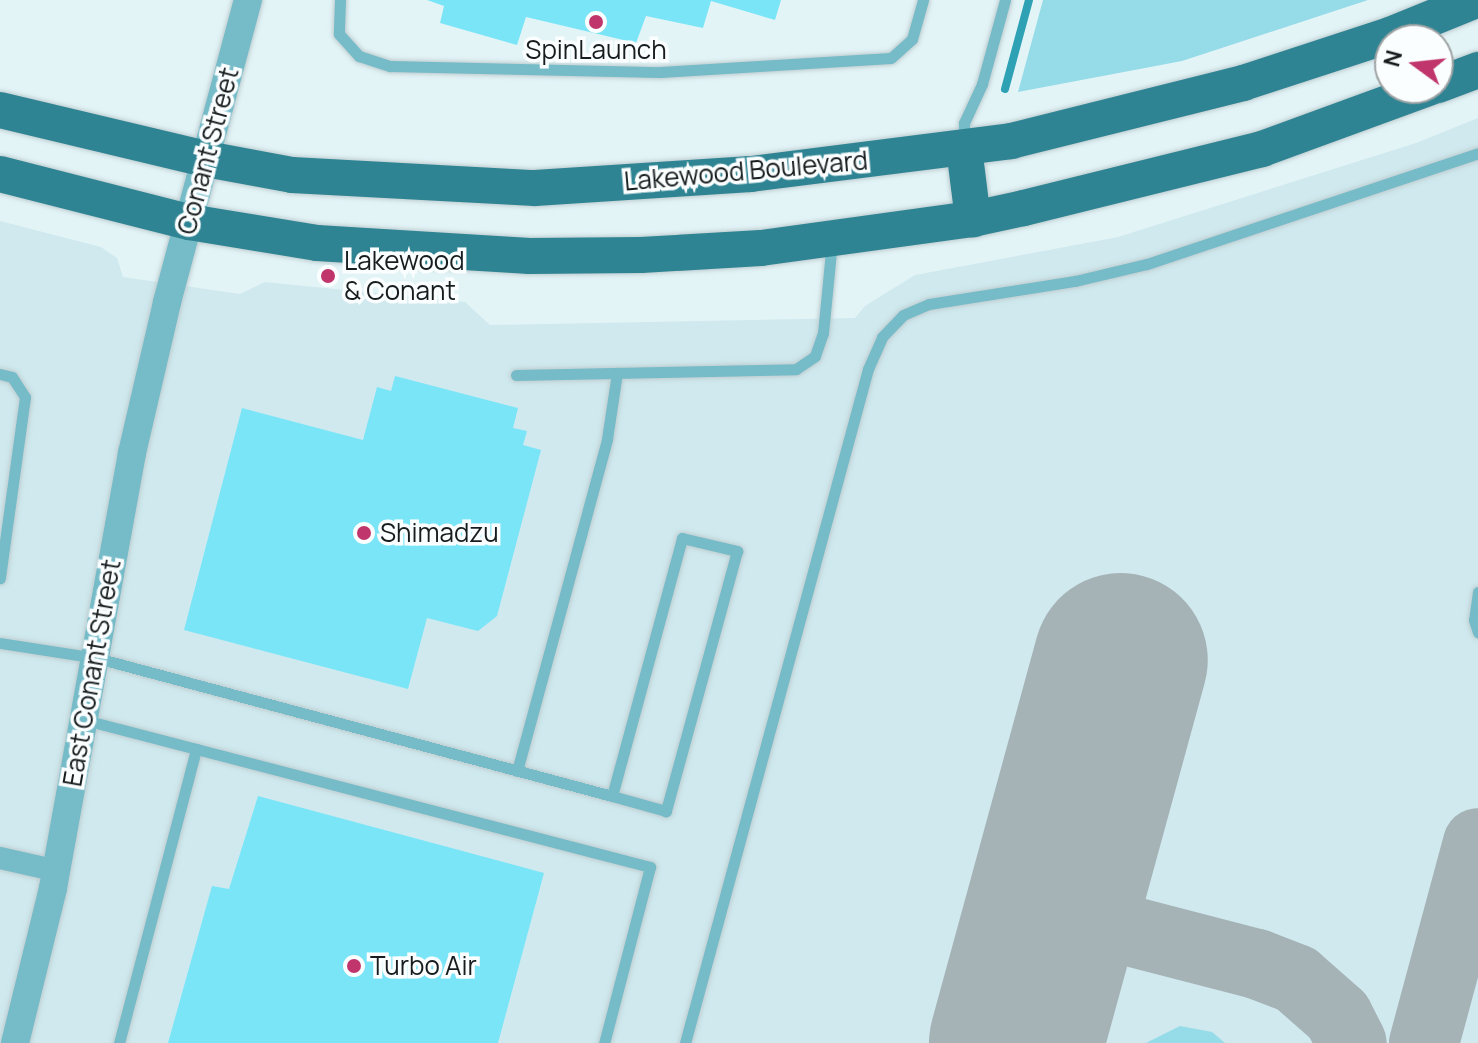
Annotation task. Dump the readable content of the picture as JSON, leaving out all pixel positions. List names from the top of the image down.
{
  "streets": {
    "main road": ["Lakewood Boulevard"],
    "street": ["Conant Street", "East Conant Street"]
  },
  "crossings": [
    ["Conant Street", "Lakewood Boulevard"],
    ["Conant Street", "East Conant Street"]
  ],
  "places": [
    "SpinLaunch",
    "Lakewood & Conant",
    "Shimadzu",
    "Turbo Air"
  ],
  "north": "left"
}
